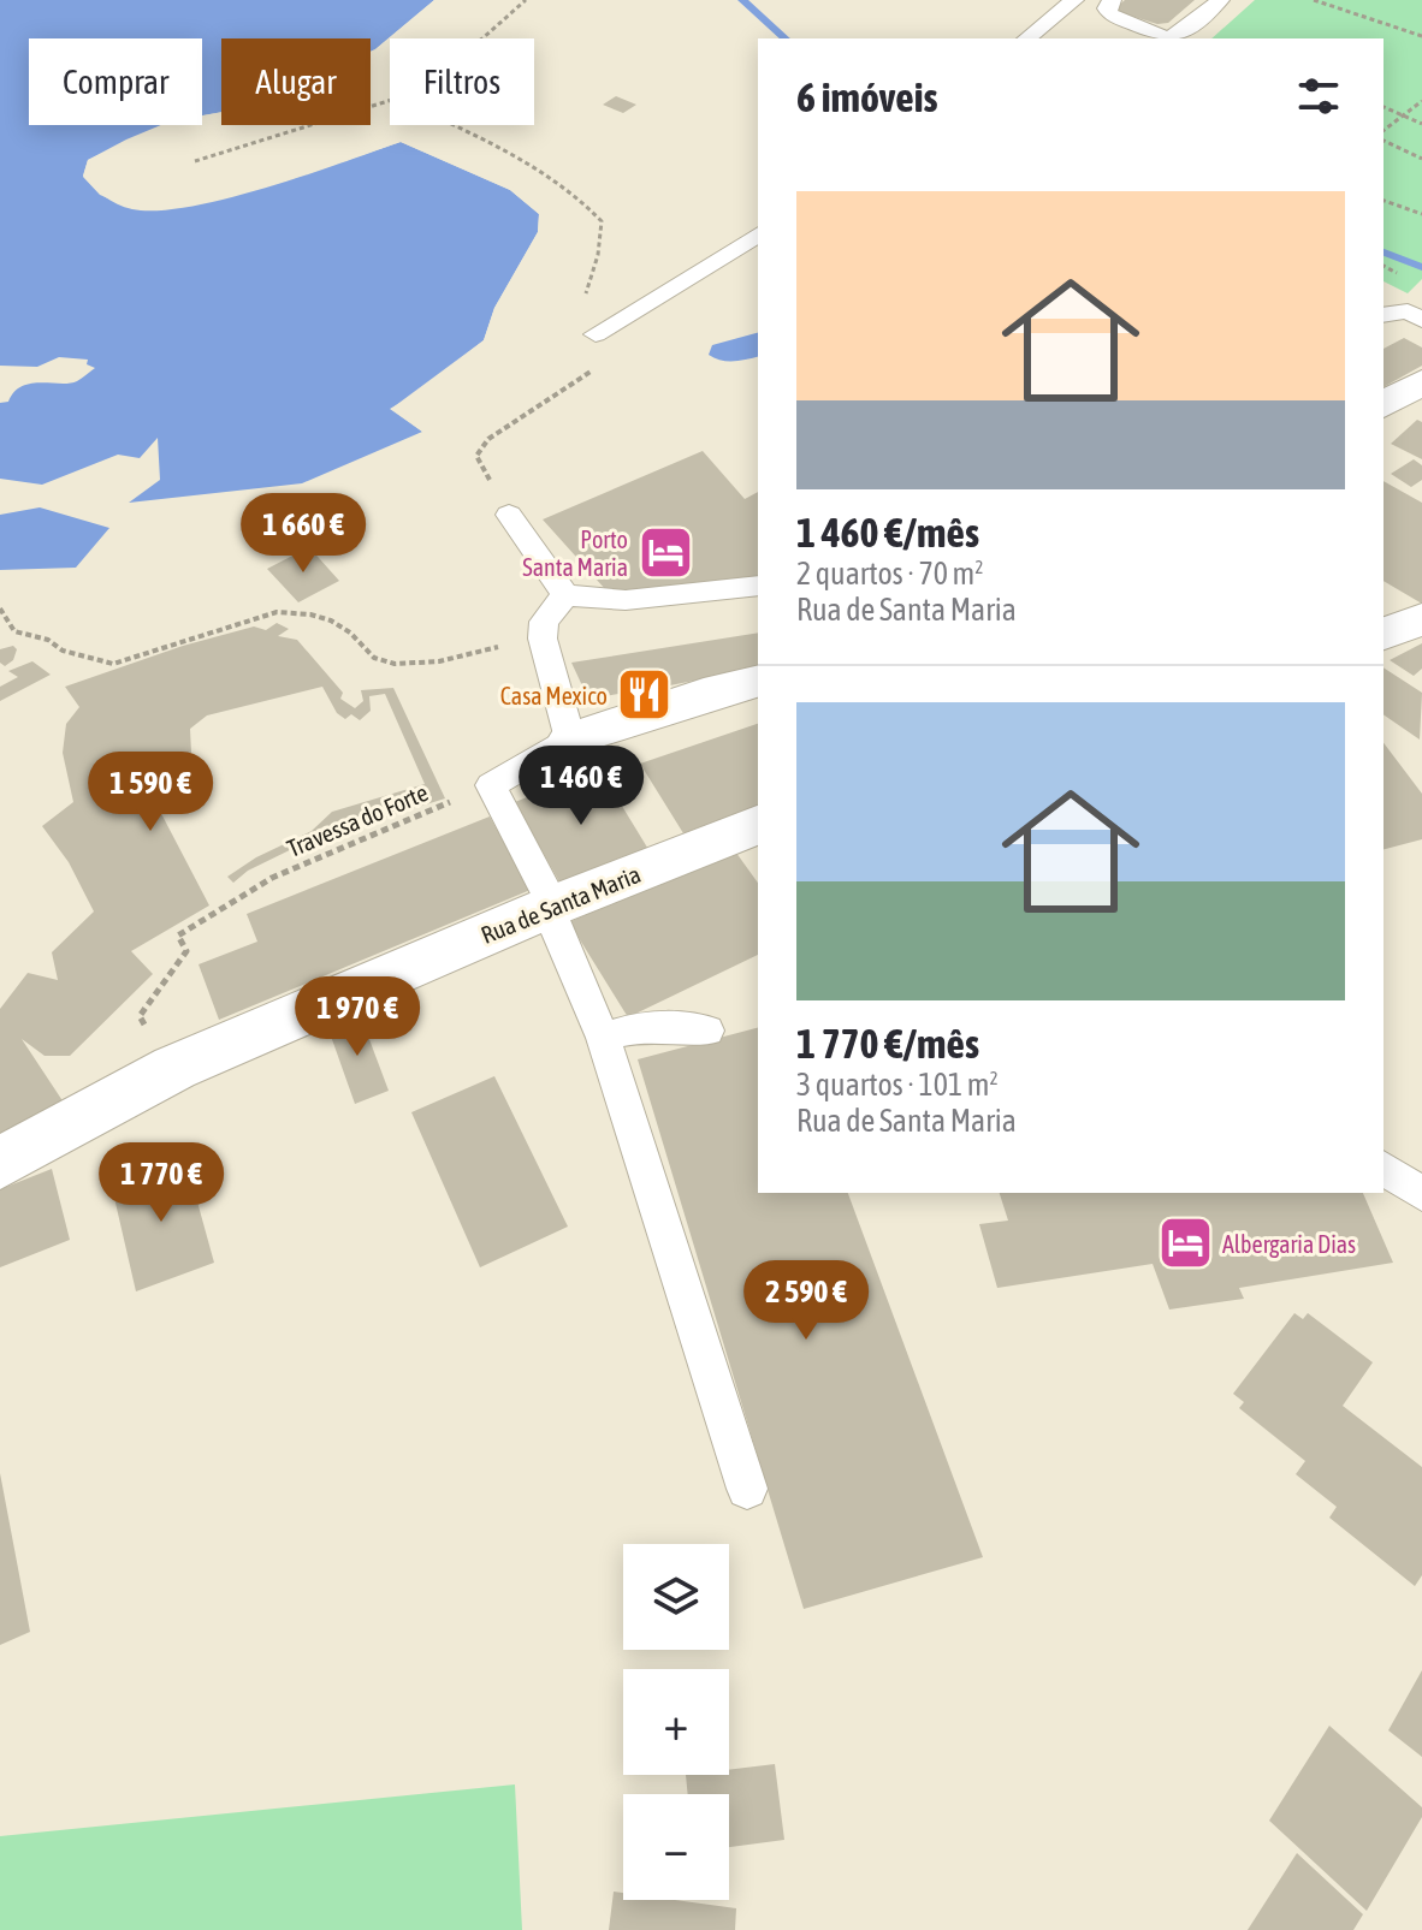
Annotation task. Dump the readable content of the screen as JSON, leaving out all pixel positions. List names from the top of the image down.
{
  "streets": {
    "street": ["Rua de Santa Maria"],
    "path": ["Travessa do Forte"]
  },
  "places": {
    "hotel": ["Porto Santa Maria", "Albergaria Dias"],
    "restaurant": ["Casa Mexico"]
  },
  "page": {
    "chip": ["Comprar", "Alugar", "Filtros"],
    "heading": "6 imóveis",
    "list": [
      {
        "name": "1 460 €/mês",
        "note": "2 quartos · 70 m² · Rua de Santa Maria"
      },
      {
        "name": "1 770 €/mês",
        "note": "3 quartos · 101 m² · Rua de Santa Maria"
      }
    ],
    "price": [
      "1 660 €",
      "1 460 €",
      "1 590 €",
      "1 970 €",
      "1 770 €",
      "2 590 €"
    ],
    "map_buttons": ["+", "−"]
  }
}
